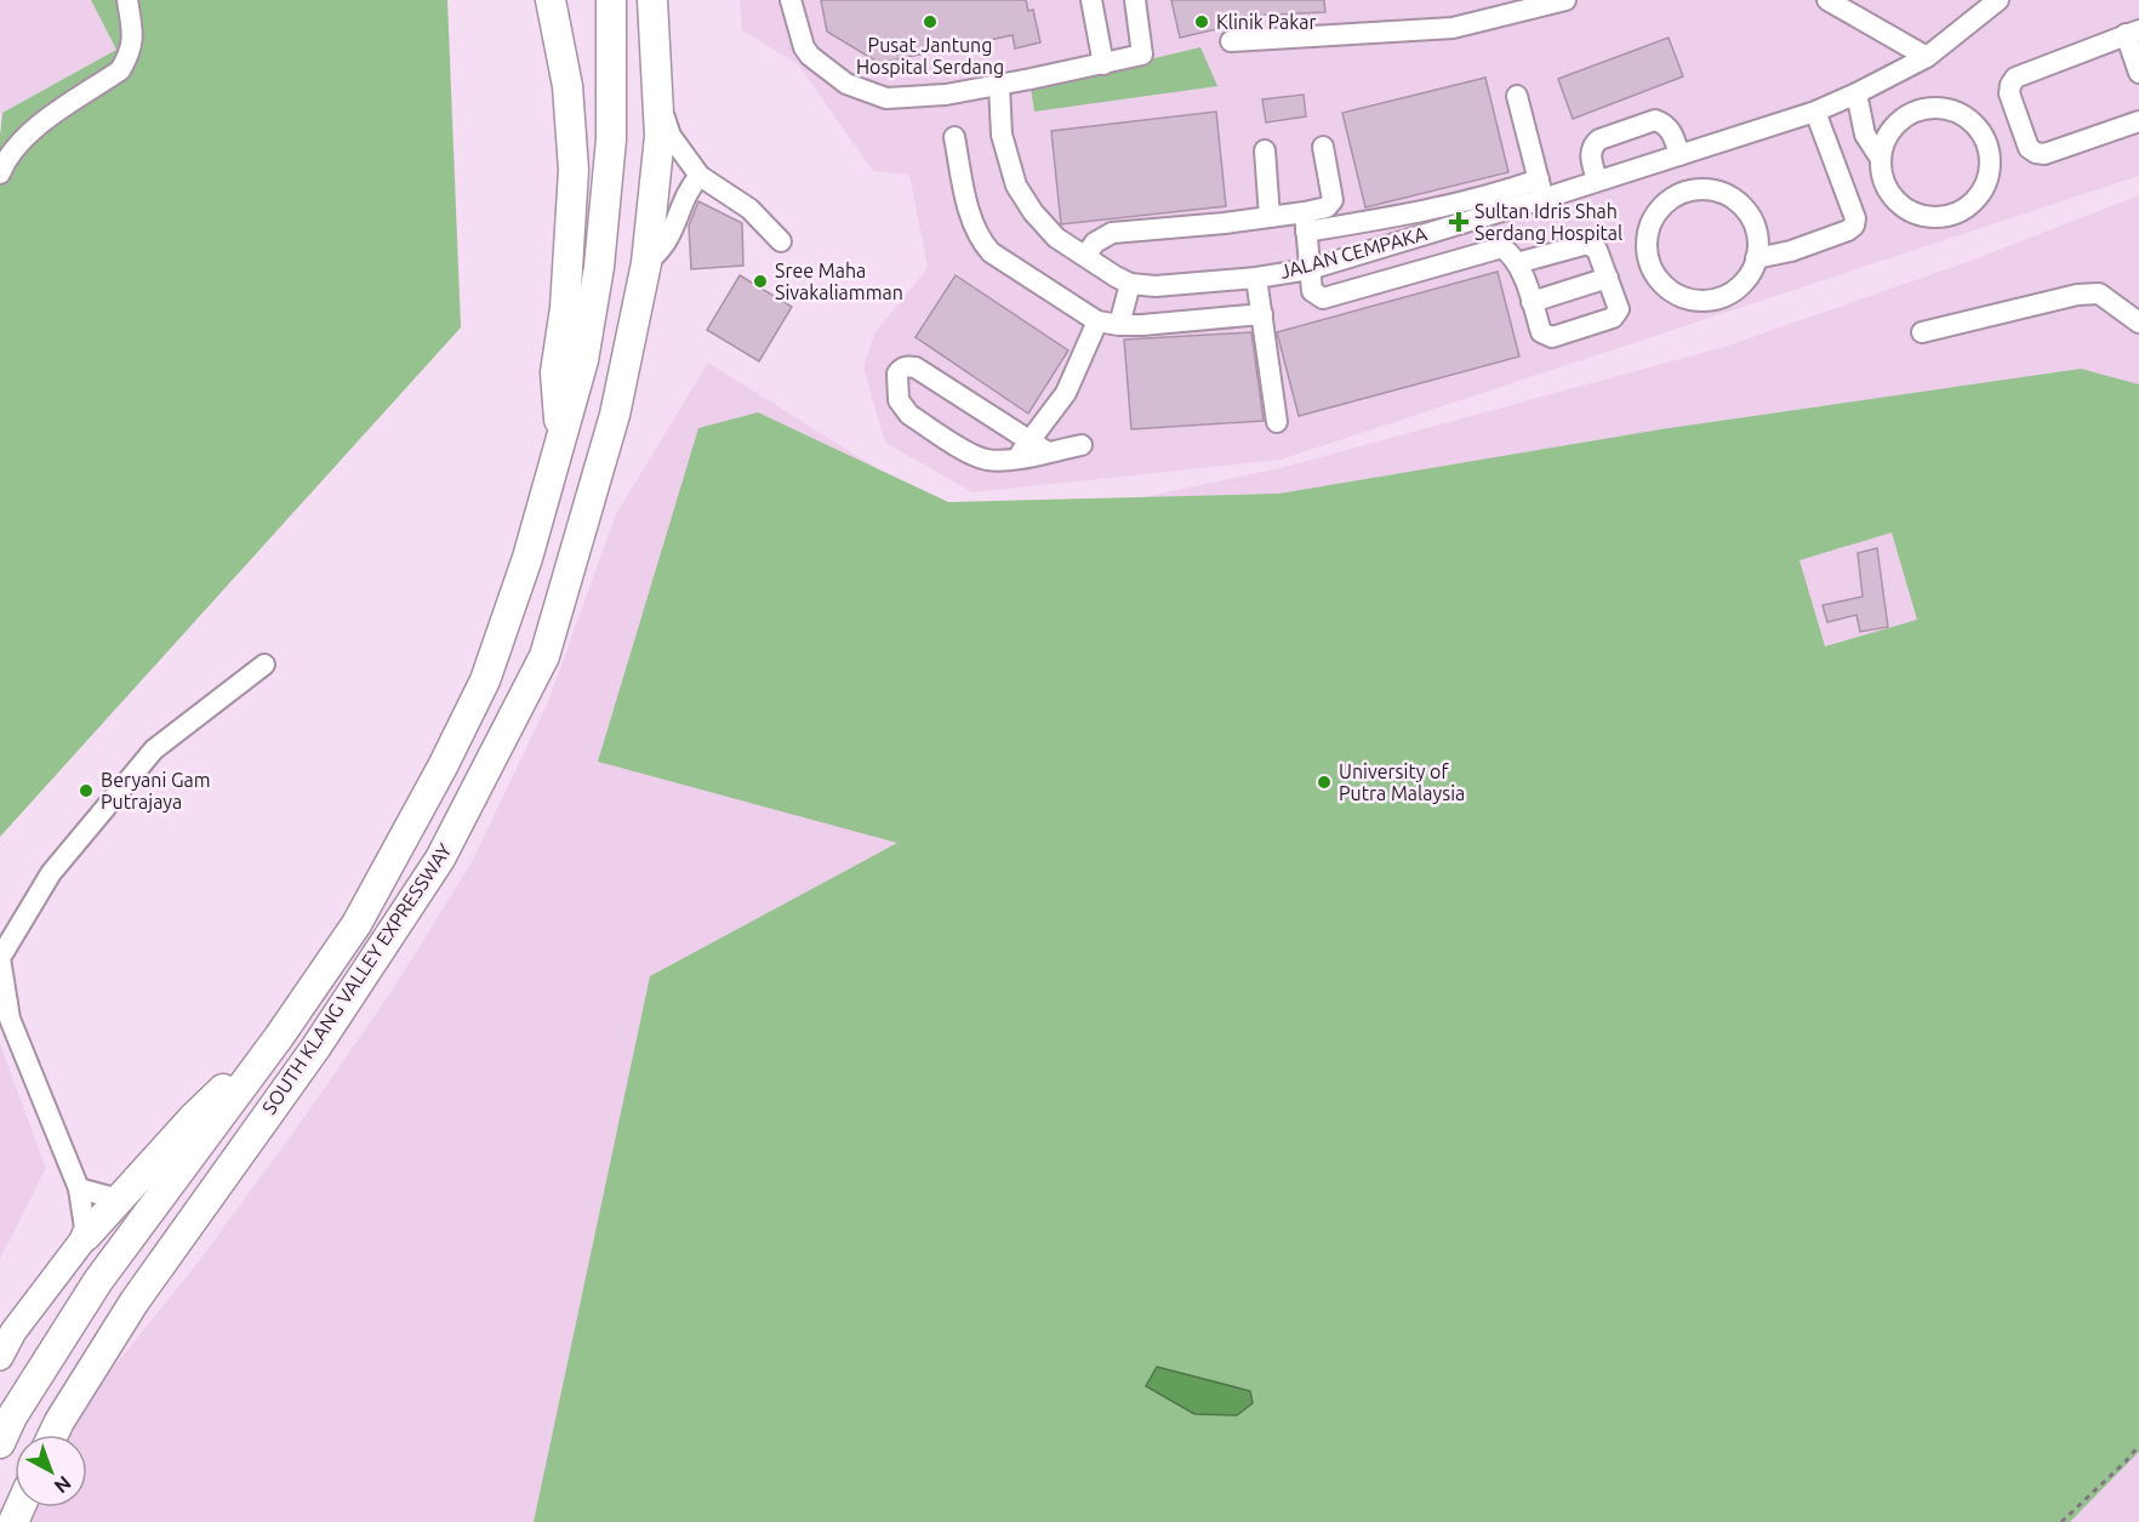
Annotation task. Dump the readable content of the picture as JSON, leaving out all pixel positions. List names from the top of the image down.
{
  "streets": {
    "highway": ["SOUTH KLANG VALLEY EXPRESSWAY"],
    "street": ["JALAN CEMPAKA"]
  },
  "places": {
    "other": [
      "Pusat Jantung Hospital Serdang",
      "Klinik Pakar",
      "Sree Maha Sivakaliamman",
      "University of Putra Malaysia",
      "Beryani Gam Putrajaya"
    ],
    "health": ["Sultan Idris Shah Serdang Hospital"]
  },
  "north": "bottom right"
}
